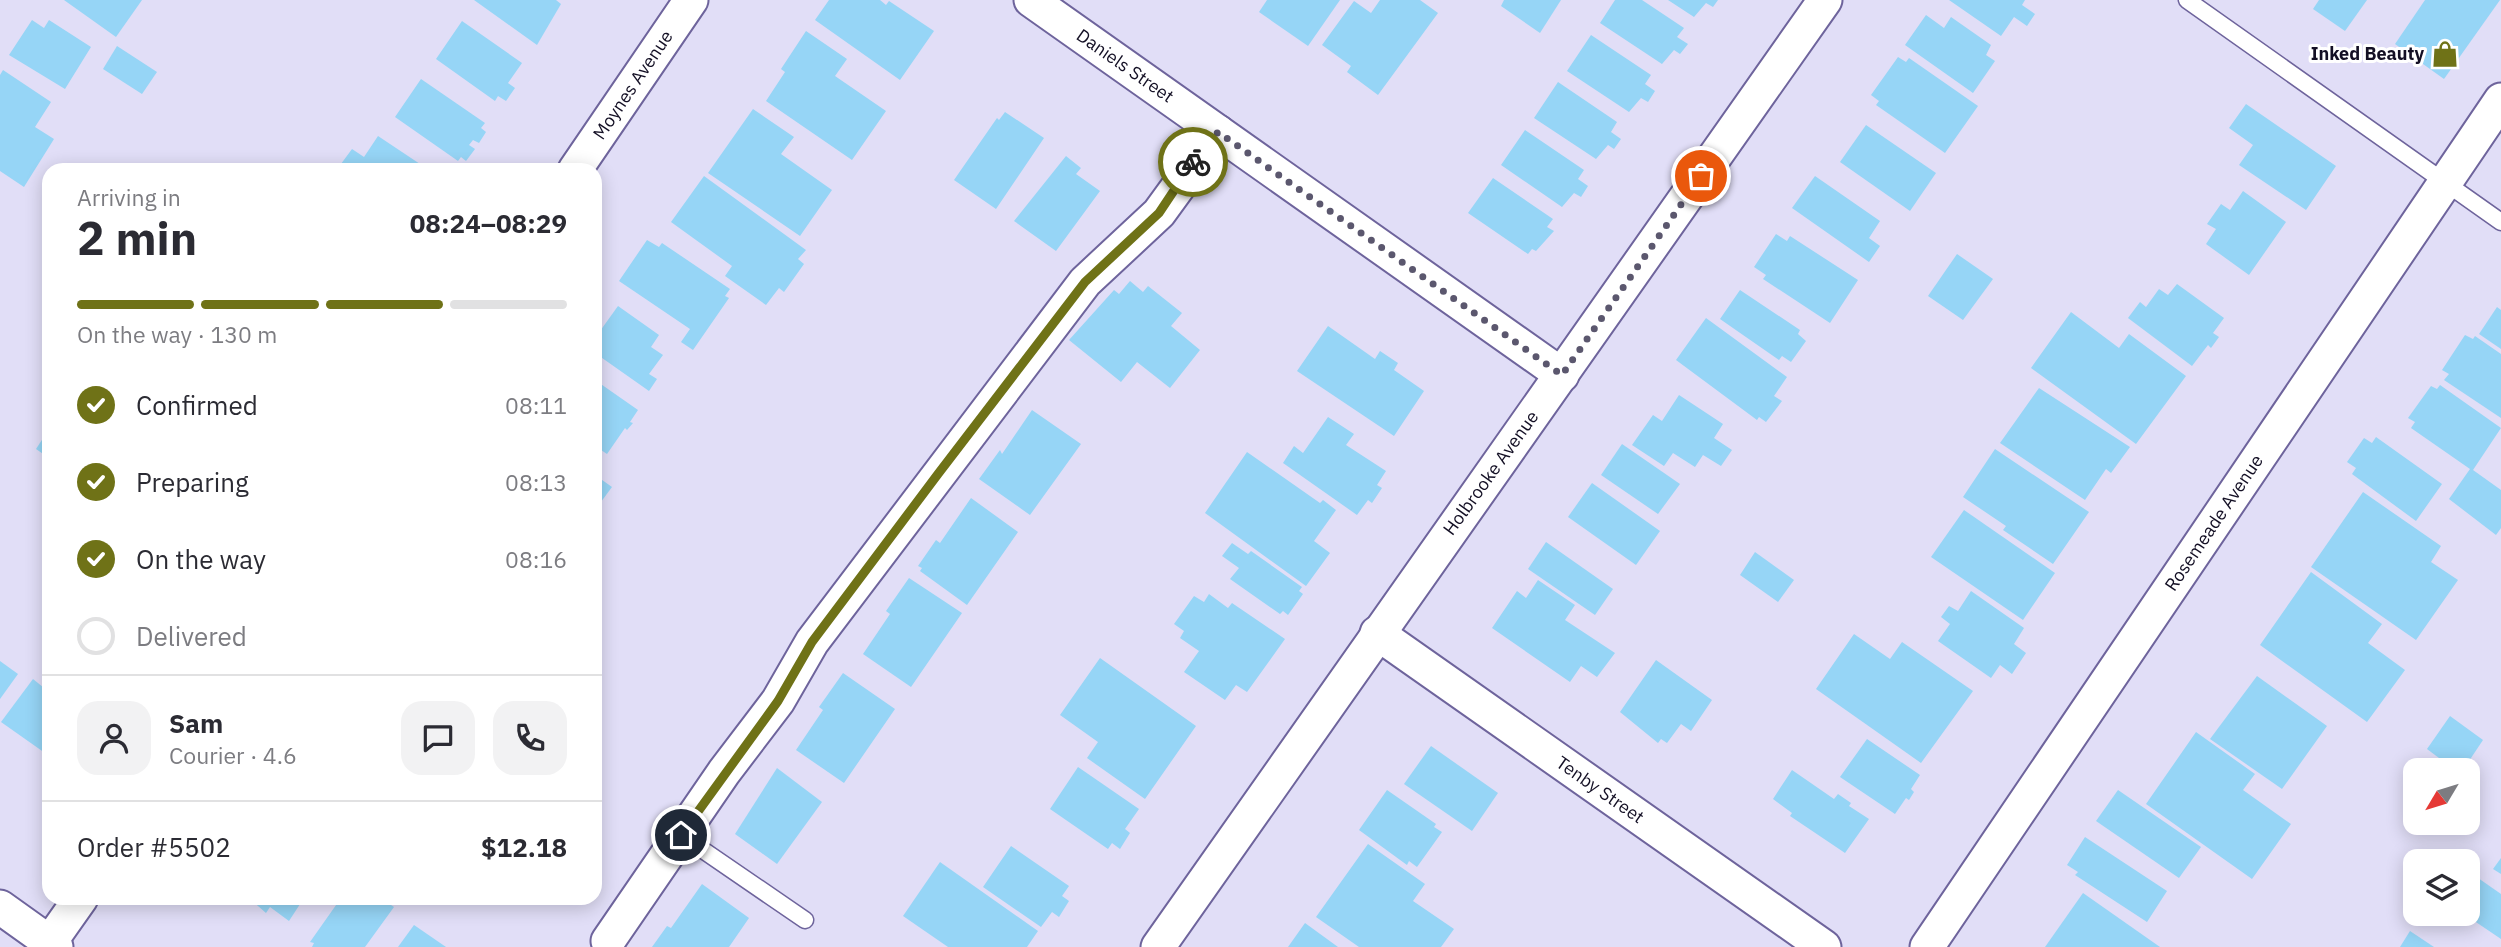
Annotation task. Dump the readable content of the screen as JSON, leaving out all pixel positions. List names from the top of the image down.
{
  "streets": {
    "street": [
      "Daniels Street",
      "Moynes Avenue",
      "Holbrooke Avenue",
      "Rosemeade Avenue",
      "Tenby Street"
    ]
  },
  "crossings": [
    ["Daniels Street", "Holbrooke Avenue"],
    ["Holbrooke Avenue", "Tenby Street"]
  ],
  "places": {
    "shop": ["Inked Beauty"]
  },
  "north": "bottom left",
  "page": {
    "heading": ["2 min", "Arriving in", "08:24–08:29"],
    "panel": [
      "Sam",
      "Courier · 4.6",
      "Order #5502",
      "$12.18"
    ],
    "bar": "On the way · 130 m",
    "list": [
      ["Confirmed", "08:11"],
      ["Preparing", "08:13"],
      ["On the way", "08:16"],
      "Delivered"
    ]
  }
}
